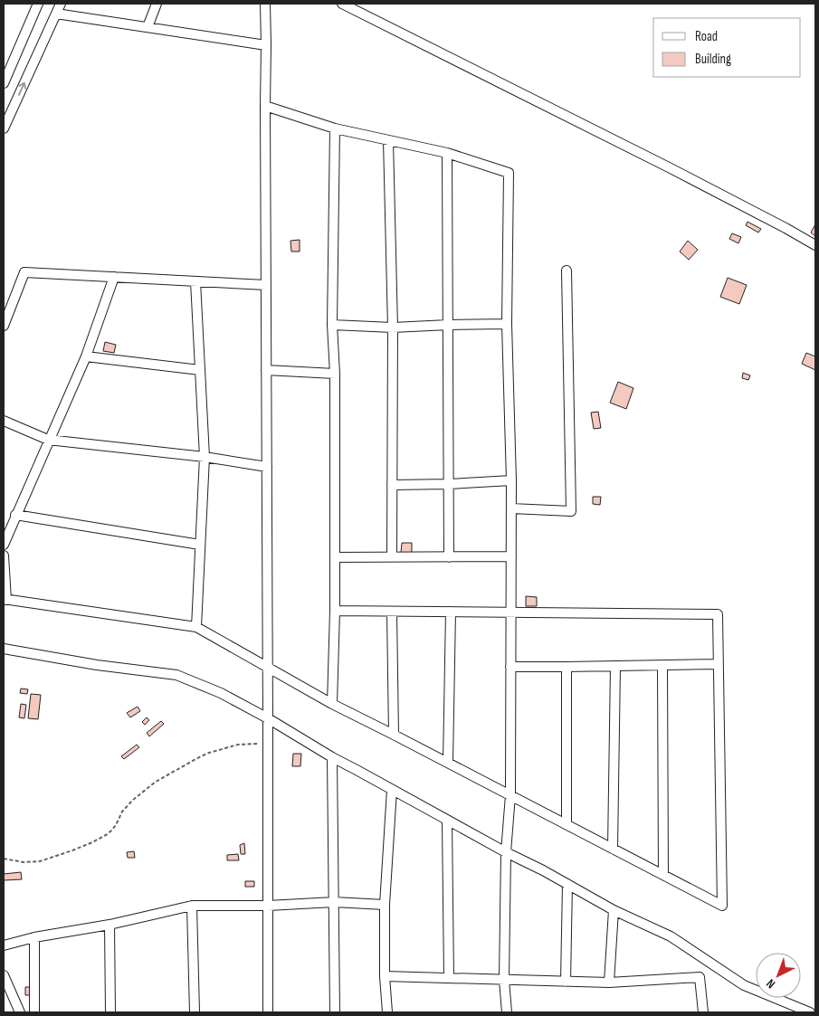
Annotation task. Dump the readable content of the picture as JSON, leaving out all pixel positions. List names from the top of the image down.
{
  "legend": ["Road", "Building"],
  "north": "bottom left"
}
